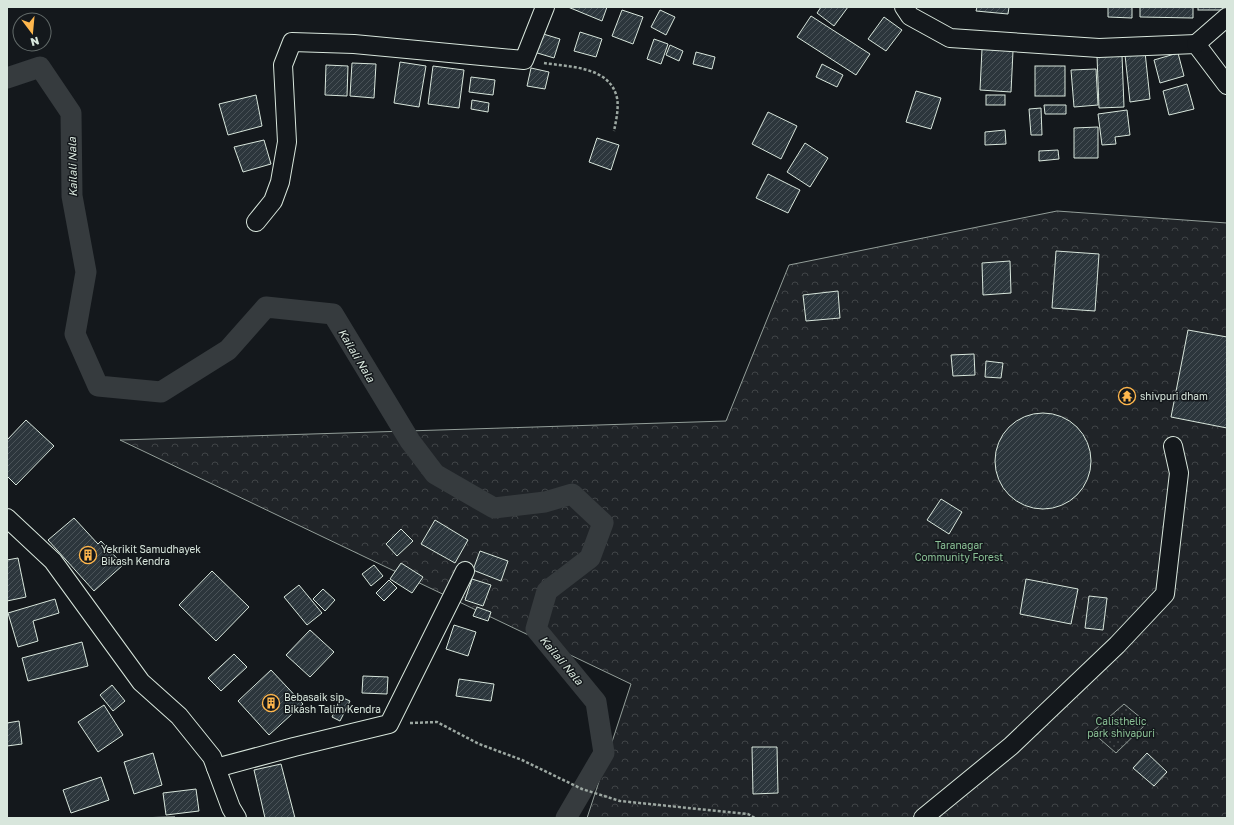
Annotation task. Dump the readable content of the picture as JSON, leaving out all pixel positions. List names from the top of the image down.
{
  "water": ["Kailali Nala"],
  "parks": ["Taranagar Community Forest", "Calisthelic park shivapuri"],
  "places": {
    "temple": ["shivpuri dham"],
    "building": ["Yekrikit Samudhayek Bikash Kendra", "Bebasaik sip Bikash Talim Kendra"]
  },
  "north": "bottom"
}
